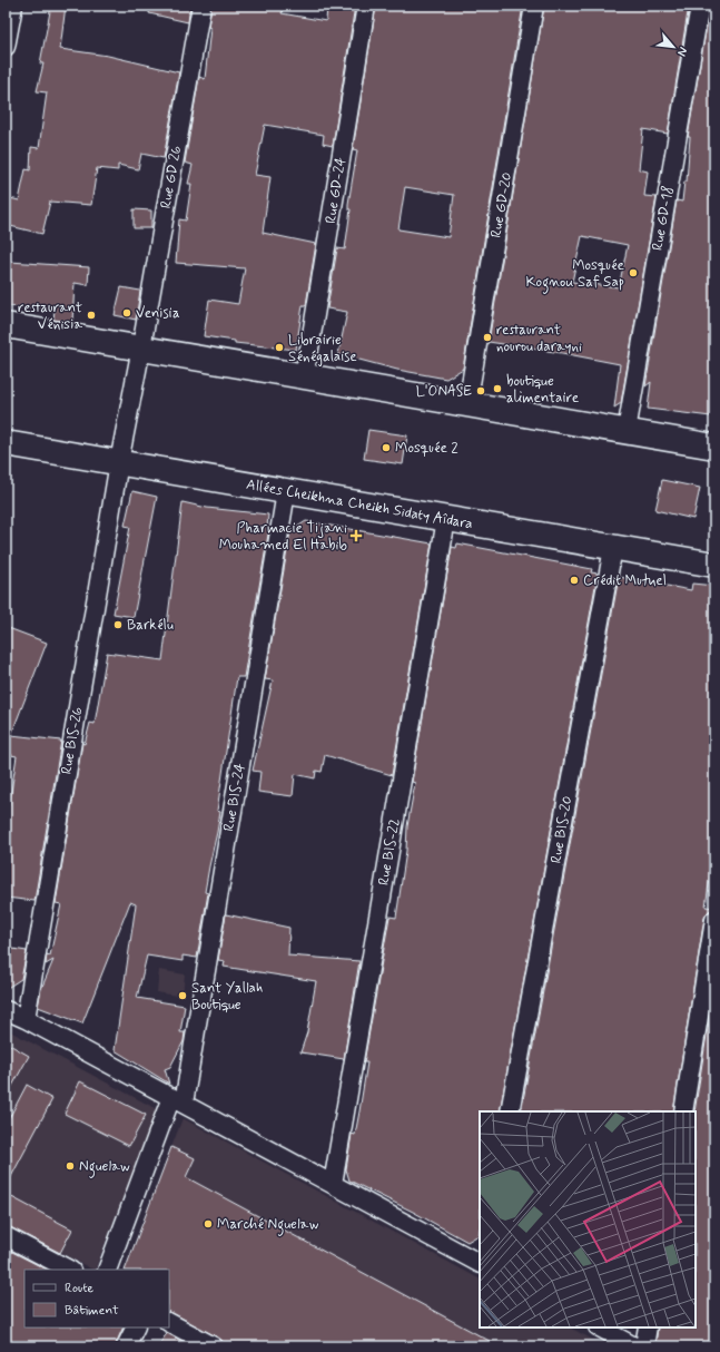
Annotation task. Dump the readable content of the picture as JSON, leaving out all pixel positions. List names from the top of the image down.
{
  "streets": {
    "main road": ["Allées Cheikhna Cheikh Sidaty Aîdara"],
    "street": [
      "Rue GD 26",
      "Rue GD-24",
      "Rue GD-20",
      "Rue GD-18",
      "Rue BIS-26",
      "Rue BIS-24",
      "Rue BIS-20",
      "Rue BIS-22"
    ]
  },
  "crossings": [
    ["Rue GD 26", "Allées Cheikhna Cheikh Sidaty Aîdara"],
    ["Rue GD 26", "Rue BIS-26"],
    ["Allées Cheikhna Cheikh Sidaty Aîdara", "Rue BIS-26"],
    ["Allées Cheikhna Cheikh Sidaty Aîdara", "Rue BIS-24"],
    ["Allées Cheikhna Cheikh Sidaty Aîdara", "Rue BIS-20"],
    ["Allées Cheikhna Cheikh Sidaty Aîdara", "Rue BIS-22"]
  ],
  "places": {
    "other": [
      "Mosquée Kognou Saf Sap",
      "Venisia",
      "restaurant Vénisia",
      "restaurant nourou darayni",
      "Librairie Sénégalaise",
      "boutique alimentaire",
      "L'ONASE",
      "Mosquée 2",
      "Crédit Mutuel",
      "Barkélu",
      "Sant Yallah Boutique",
      "Nguelaw",
      "Marché Nguelaw"
    ],
    "health": ["Pharmacie Tijani Mouhamed El Habib"]
  },
  "legend": ["Route", "Bâtiment"],
  "north": "bottom right"
}
